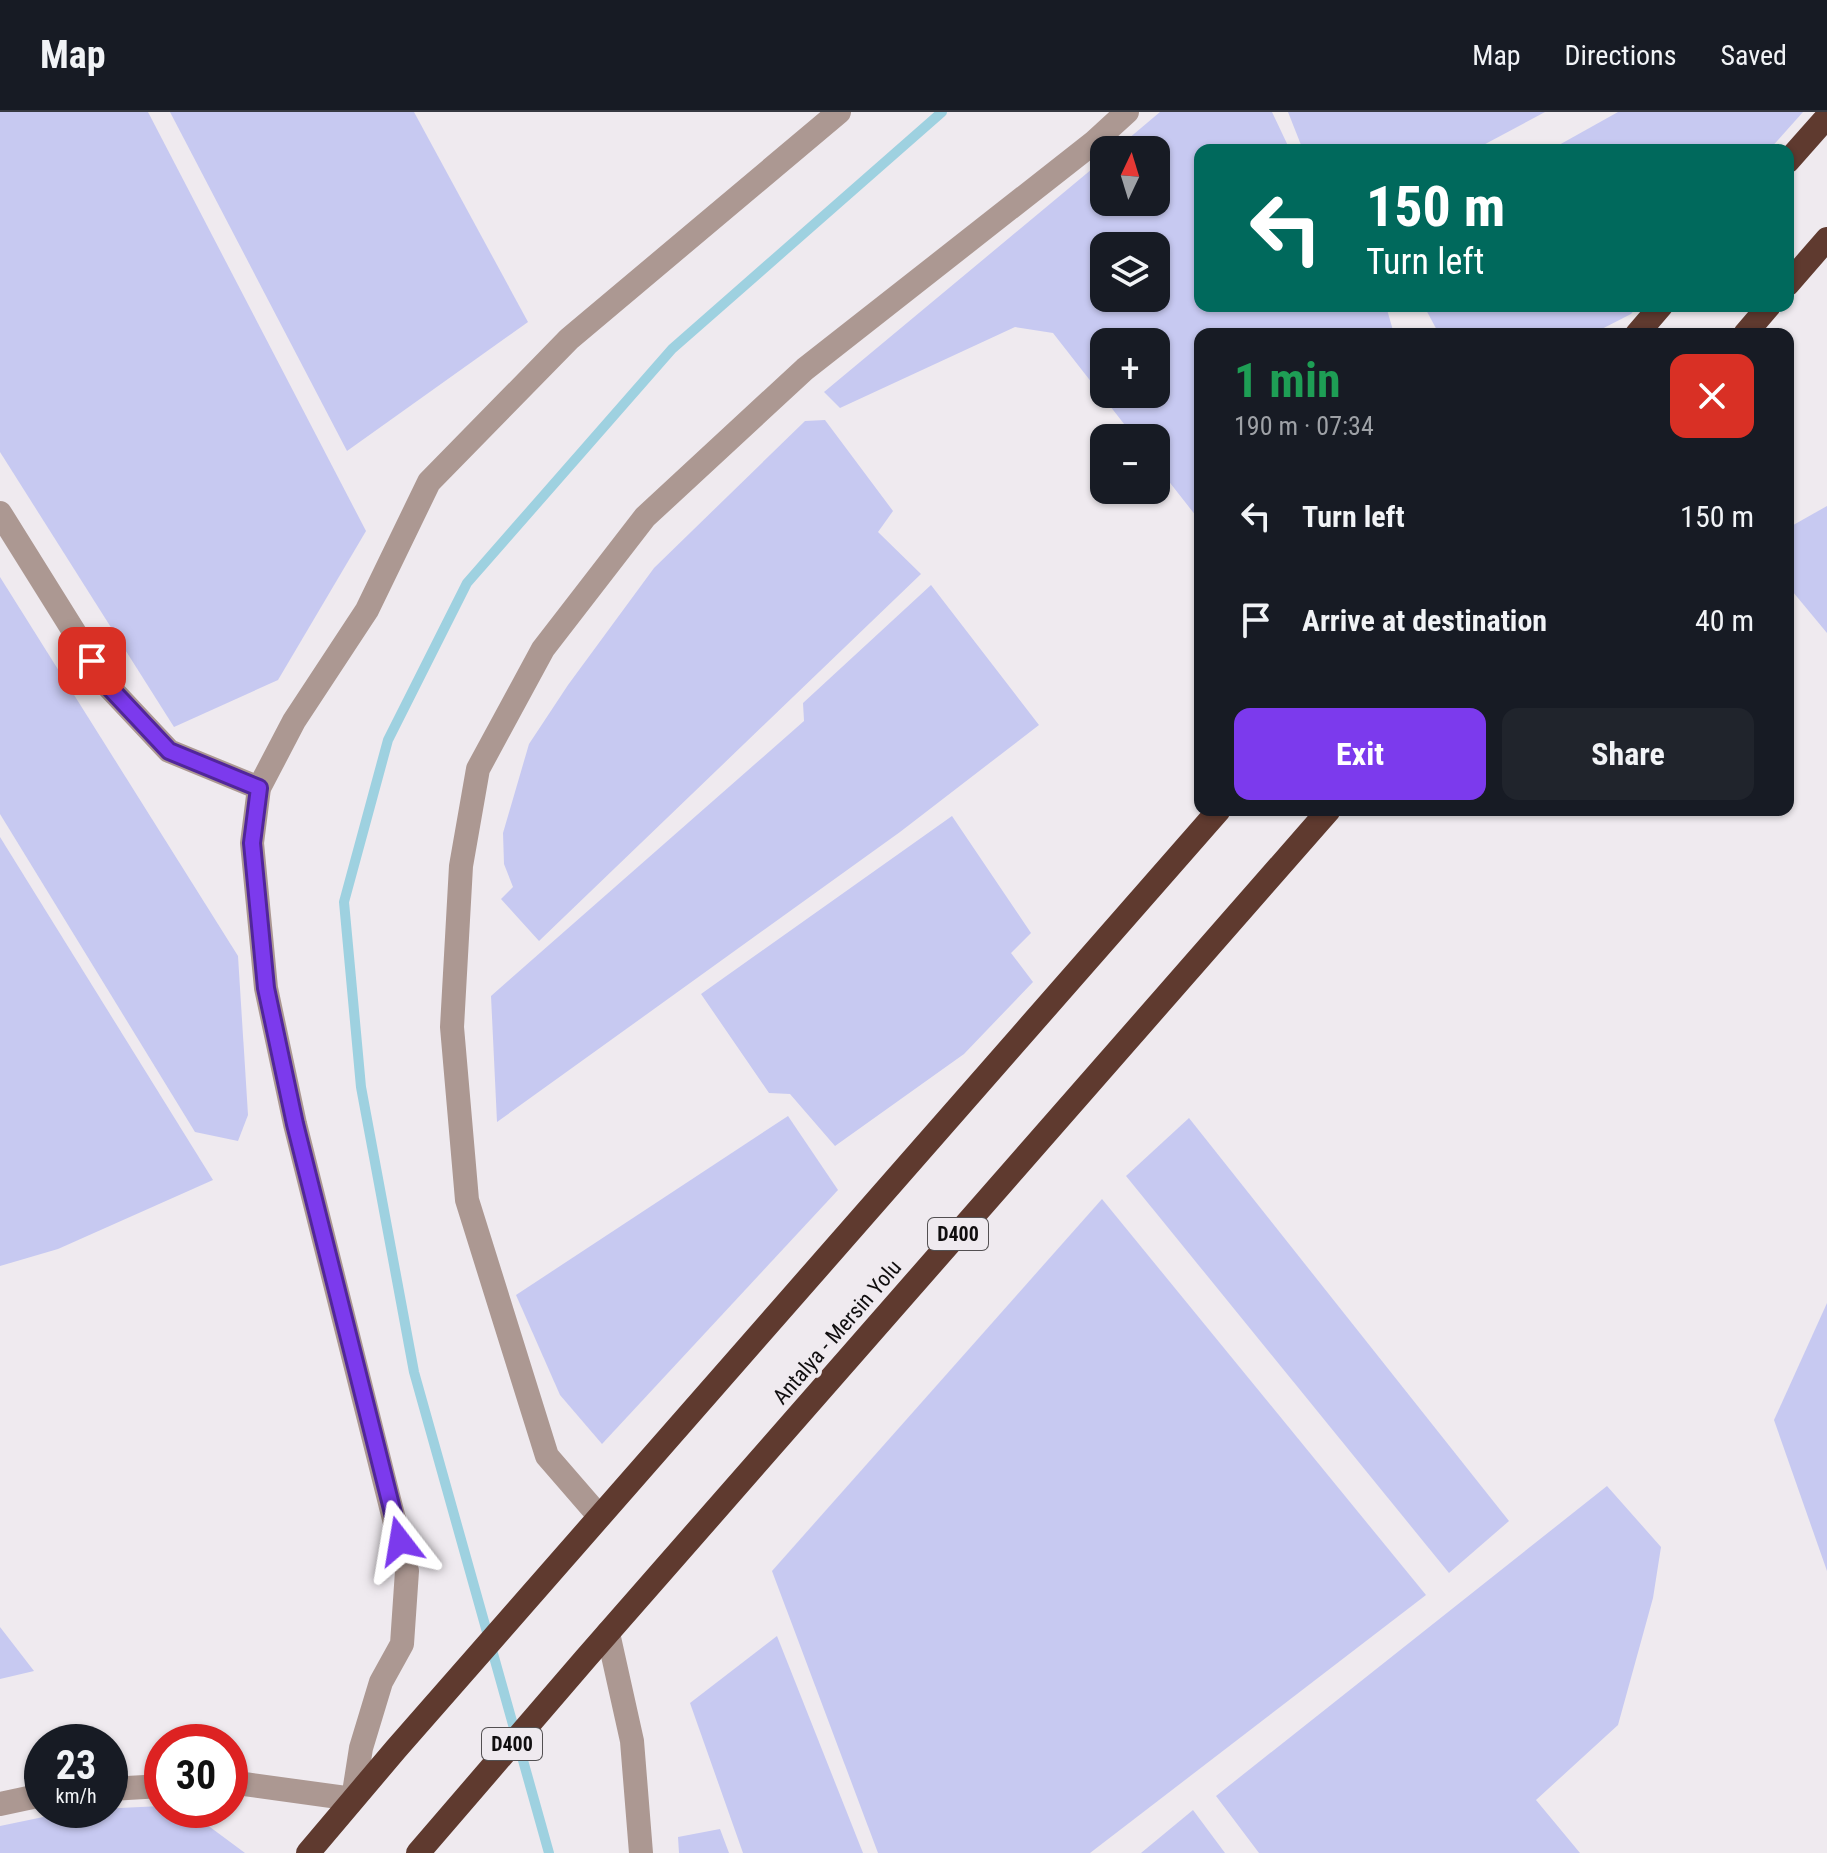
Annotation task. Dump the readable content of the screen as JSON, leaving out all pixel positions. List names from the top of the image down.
{
  "streets": {
    "highway": ["D400", "Antalya - Mersin Yolu"]
  },
  "north": "top",
  "page": {
    "header": "Map",
    "nav": ["Map", "Directions", "Saved"],
    "map_buttons": ["+", "−"],
    "turn": ["150 m", "Turn left"],
    "heading": ["1 min", "190 m · 07:34"],
    "list": [
      {
        "name": "Turn left",
        "value": "150 m"
      },
      {
        "name": "Arrive at destination",
        "value": "40 m"
      }
    ],
    "buttons": ["Exit", "Share"],
    "speed": "23 km/h",
    "limit": "30"
  }
}
